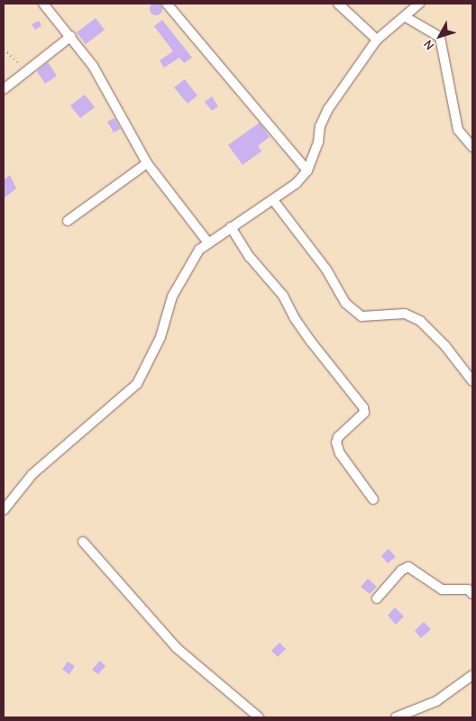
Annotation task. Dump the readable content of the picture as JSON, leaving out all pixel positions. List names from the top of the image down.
{
  "north": "bottom left"
}
